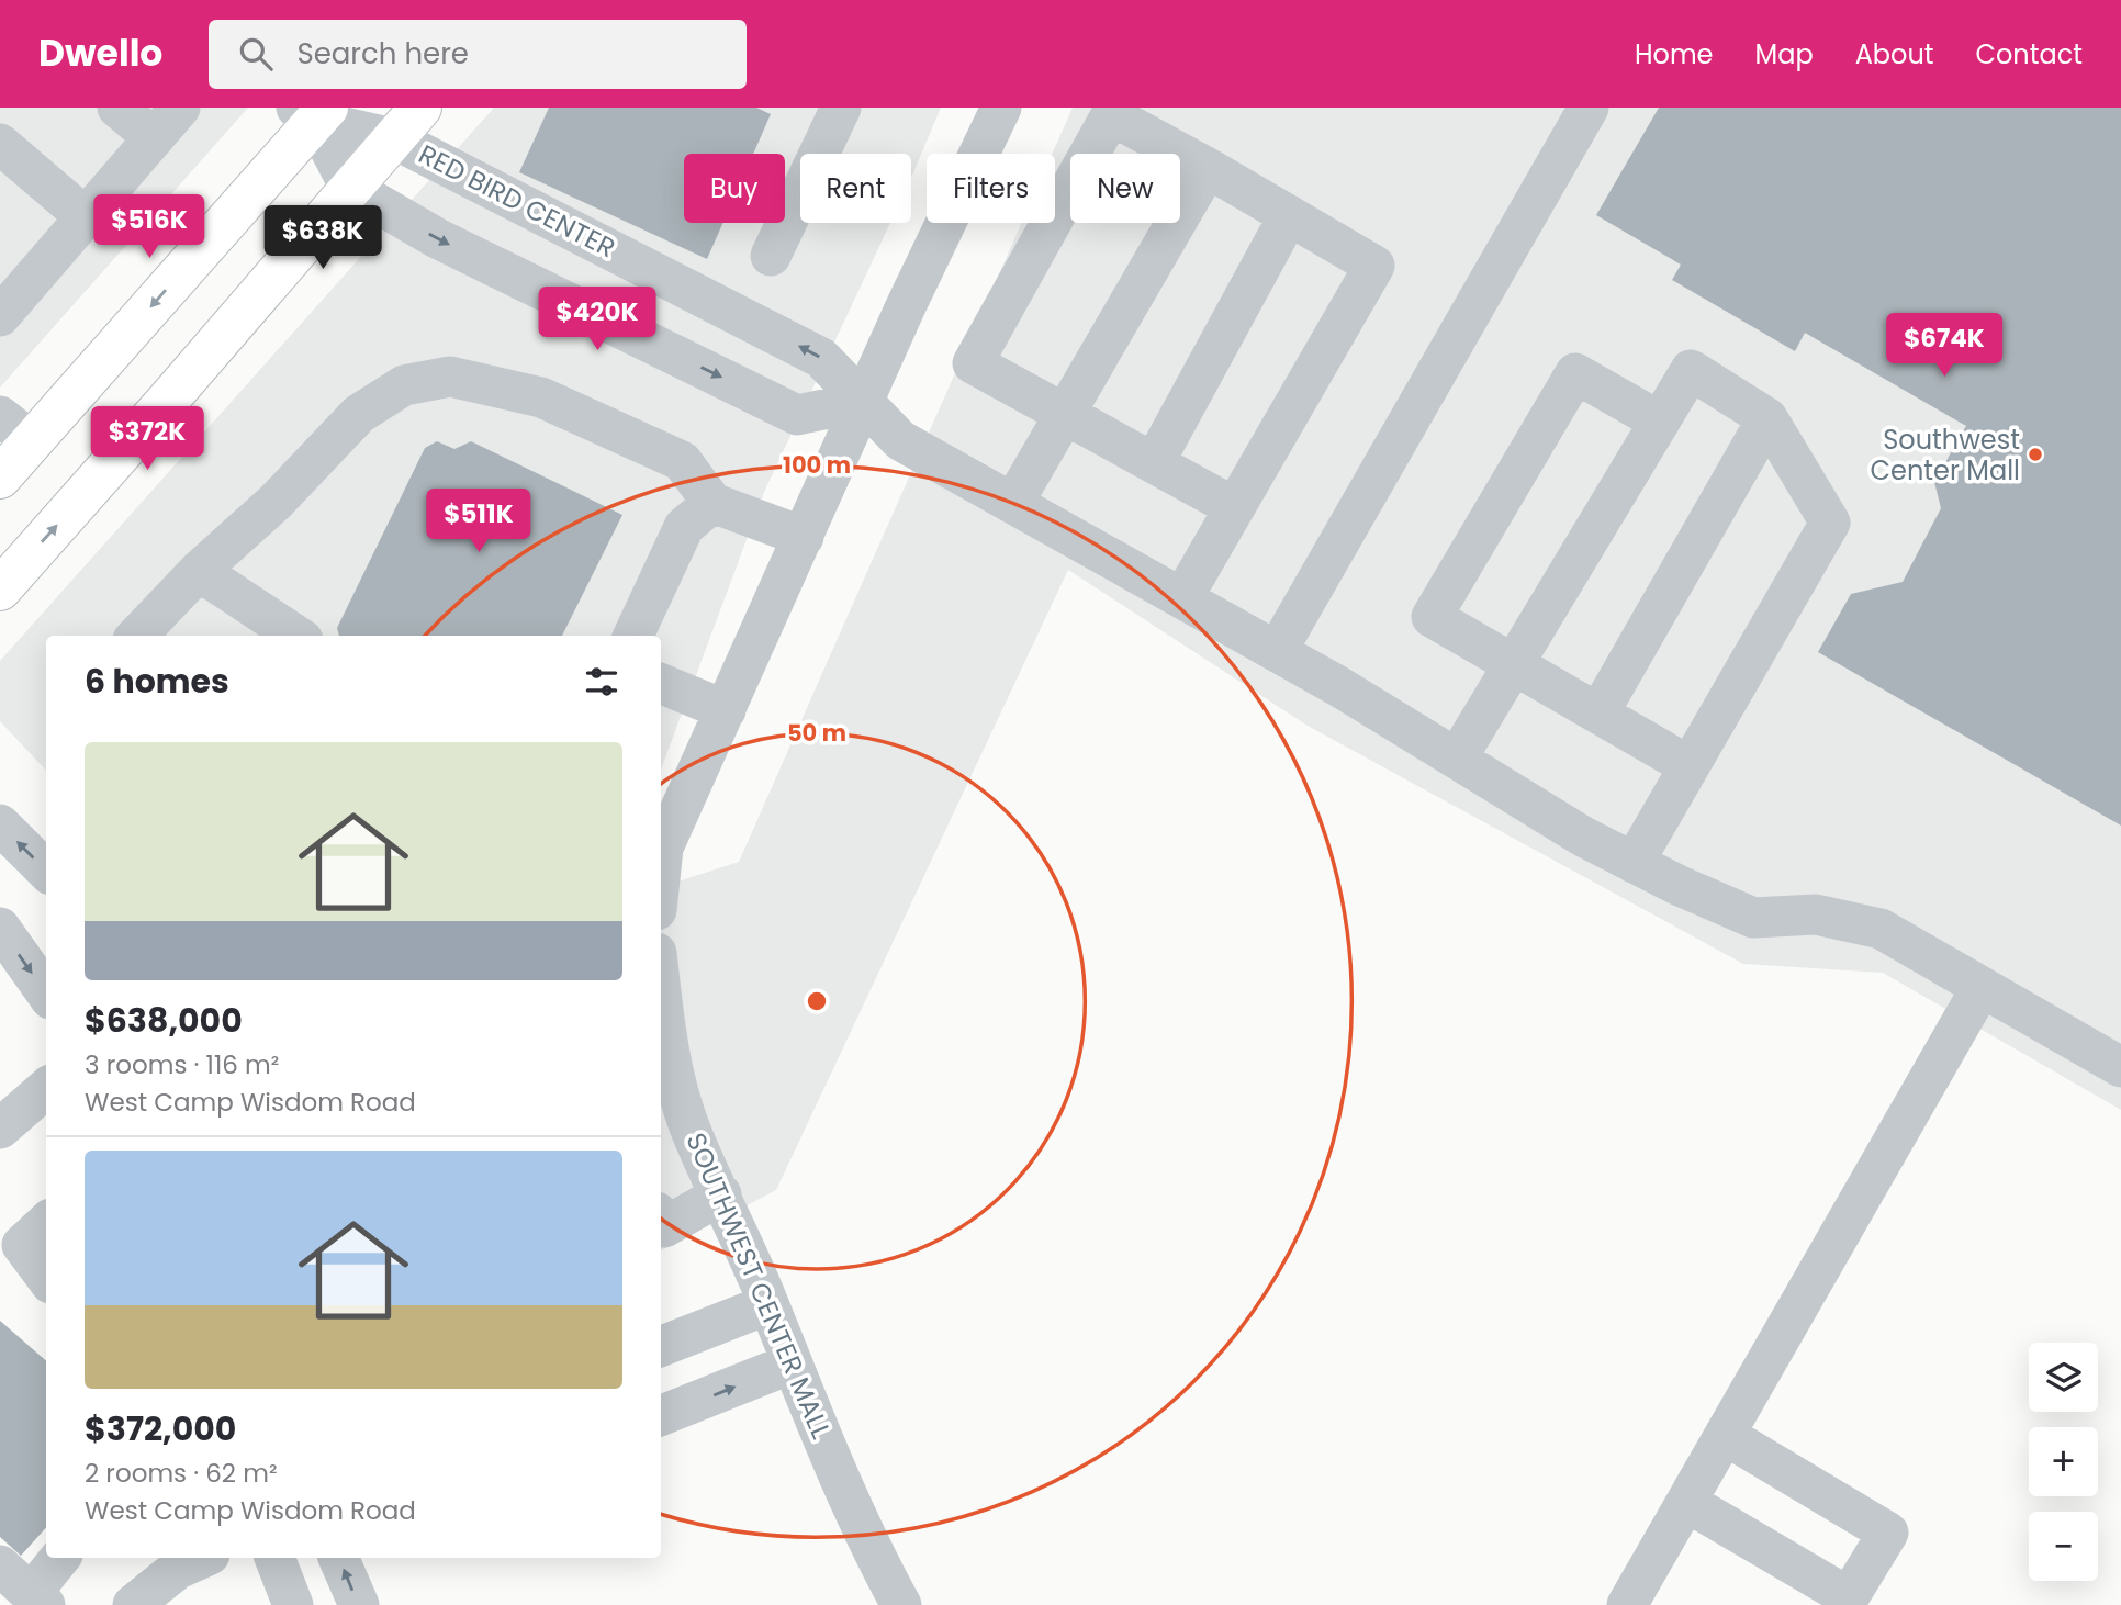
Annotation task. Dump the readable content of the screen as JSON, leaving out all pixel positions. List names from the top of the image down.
{
  "streets": {
    "street": ["RED BIRD CENTER", "SOUTHWEST CENTER MALL"]
  },
  "places": ["Southwest Center Mall"],
  "page": {
    "header": "Dwello",
    "search": "Search here",
    "nav": [
      "Home",
      "Map",
      "About",
      "Contact"
    ],
    "chip": [
      "Buy",
      "Rent",
      "Filters",
      "New"
    ],
    "price": [
      "$516K",
      "$638K",
      "$420K",
      "$674K",
      "$372K",
      "$511K"
    ],
    "heading": "6 homes",
    "list": [
      {
        "name": "$638,000",
        "note": "3 rooms · 116 m² · West Camp Wisdom Road"
      },
      {
        "name": "$372,000",
        "note": "2 rooms · 62 m² · West Camp Wisdom Road"
      }
    ],
    "map_buttons": ["+", "−"]
  },
  "rings": ["100 m", "50 m"]
}
